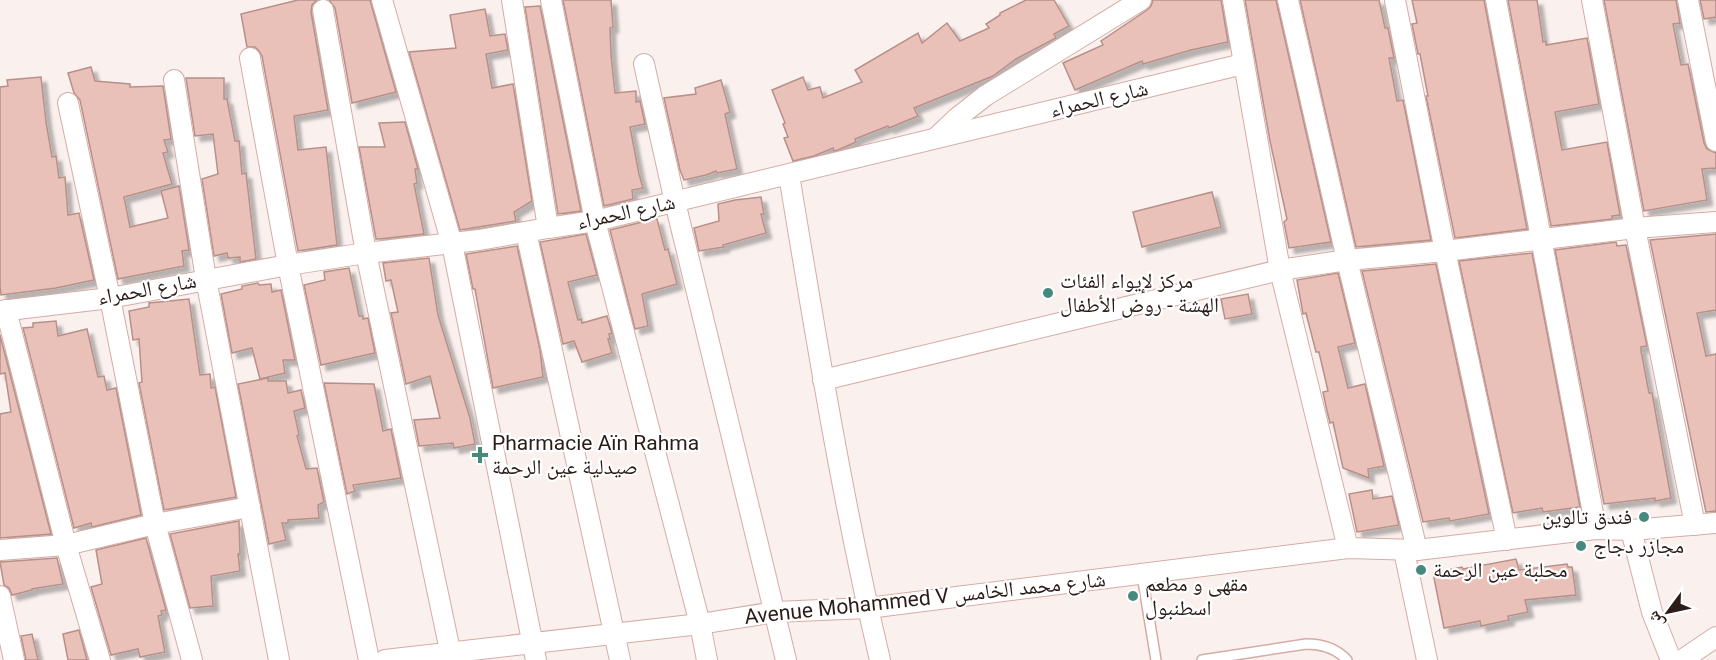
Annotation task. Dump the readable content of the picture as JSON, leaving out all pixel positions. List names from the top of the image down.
{
  "streets": {
    "street": ["شارع الحمراء", "Avenue Mohammed V شارع محمد الخامس"]
  },
  "places": {
    "other": [
      "مركز لإيواء الفئات الهشة - روض الأطفال",
      "فندق تالوين",
      "مجازر دجاج",
      "محلبة عين الرحمة",
      "مقهى و مطعم اسطنبول"
    ],
    "health": ["Pharmacie Aïn Rahma صيدلية عين الرحمة"]
  },
  "north": "bottom left"
}
